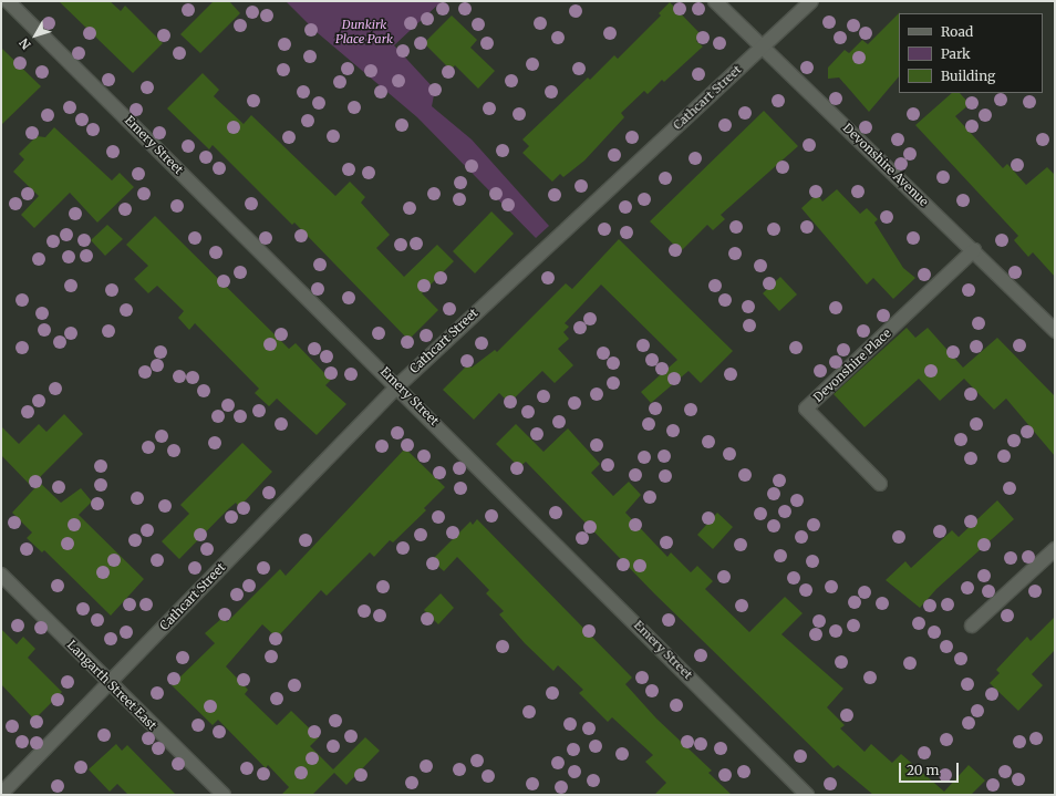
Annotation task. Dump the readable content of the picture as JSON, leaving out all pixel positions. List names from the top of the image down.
{
  "streets": {
    "street": [
      "Cathcart Street",
      "Emery Street",
      "Devonshire Avenue",
      "Devonshire Place",
      "Langarth Street East"
    ]
  },
  "crossings": [
    ["Cathcart Street", "Emery Street"],
    ["Cathcart Street", "Devonshire Avenue"],
    ["Cathcart Street", "Langarth Street East"],
    ["Devonshire Avenue", "Devonshire Place"]
  ],
  "parks": ["Dunkirk Place Park"],
  "legend": ["Road", "Park", "Building"],
  "scale_bar": "20 m",
  "north": "bottom left"
}
